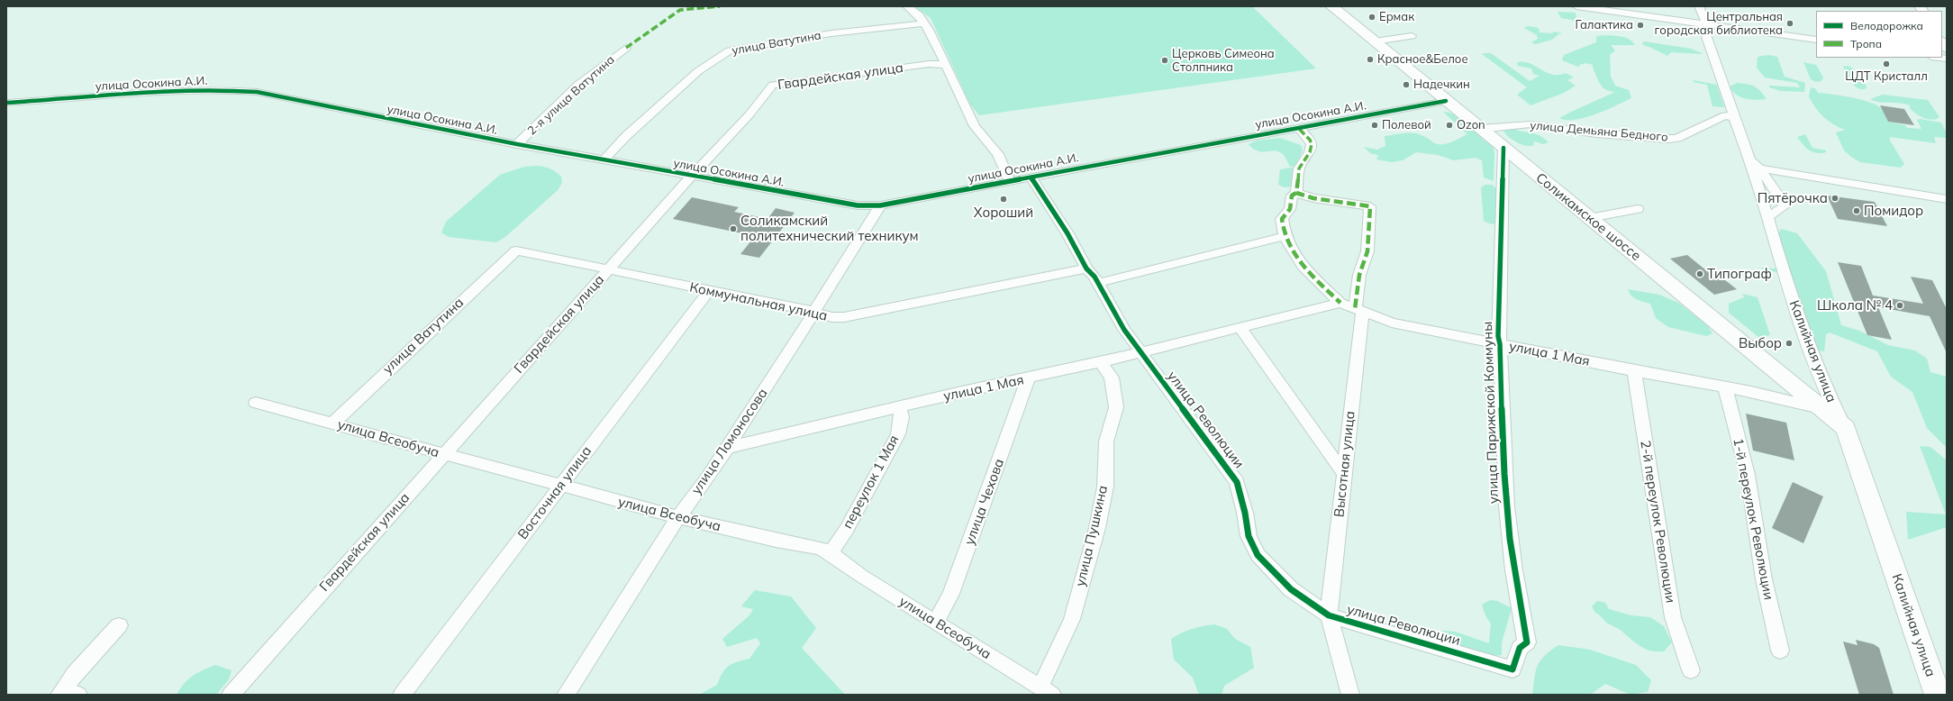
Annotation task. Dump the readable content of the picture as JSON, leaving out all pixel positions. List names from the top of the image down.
{
  "streets": {
    "highway": ["Соликамское шоссе", "Калийная улица"],
    "street": [
      "улица Ватутина",
      "Гвардейская улица",
      "улица Осокина А.И.",
      "2-я улица Ватутина",
      "улица Демьяна Бедного",
      "Коммунальная улица",
      "улица 1 Мая",
      "улица Парижской Коммуны",
      "улица Революции",
      "улица Всеобуча",
      "улица Ломоносова",
      "Высотная улица",
      "переулок 1 Мая",
      "Восточная улица",
      "улица Чехова",
      "1-й переулок Революции",
      "2-й переулок Революции",
      "улица Пушкина"
    ]
  },
  "crossings": [
    ["улица Ватутина", "улица Осокина А.И."],
    ["улица Ватутина", "Коммунальная улица"],
    ["улица Ватутина", "улица Всеобуча"],
    ["Гвардейская улица", "улица Осокина А.И."],
    ["Гвардейская улица", "Коммунальная улица"],
    ["Гвардейская улица", "улица Всеобуча"],
    ["улица Осокина А.И.", "2-я улица Ватутина"],
    ["улица Осокина А.И.", "Соликамское шоссе"],
    ["улица Осокина А.И.", "улица Революции"],
    ["улица Осокина А.И.", "улица Ломоносова"],
    ["улица Демьяна Бедного", "Соликамское шоссе"],
    ["Соликамское шоссе", "Калийная улица"],
    ["Соликамское шоссе", "улица 1 Мая"],
    ["Соликамское шоссе", "улица Парижской Коммуны"],
    ["Коммунальная улица", "улица Революции"],
    ["Коммунальная улица", "улица Ломоносова"],
    ["Коммунальная улица", "Восточная улица"],
    ["улица 1 Мая", "улица Парижской Коммуны"],
    ["улица 1 Мая", "улица Революции"],
    ["улица 1 Мая", "улица Ломоносова"],
    ["улица 1 Мая", "Высотная улица"],
    ["улица 1 Мая", "переулок 1 Мая"],
    ["улица 1 Мая", "улица Чехова"],
    ["улица 1 Мая", "1-й переулок Революции"],
    ["улица 1 Мая", "2-й переулок Революции"],
    ["улица 1 Мая", "улица Пушкина"],
    ["улица Парижской Коммуны", "улица Революции"],
    ["улица Революции", "Высотная улица"],
    ["улица Всеобуча", "улица Ломоносова"],
    ["улица Всеобуча", "переулок 1 Мая"],
    ["улица Всеобуча", "Восточная улица"],
    ["улица Всеобуча", "улица Чехова"],
    ["улица Всеобуча", "улица Пушкина"]
  ],
  "places": [
    "Ермак",
    "Центральная городская библиотека",
    "Галактика",
    "Красное&Белое",
    "Церковь Симеона Столпника",
    "ЦДТ Кристалл",
    "Надечкин",
    "Полевой",
    "Ozon",
    "Пятёрочка",
    "Хороший",
    "Помидор",
    "Соликамский политехнический техникум",
    "Типограф",
    "Школа № 4",
    "Выбор"
  ],
  "legend": ["Велодорожка", "Тропа"]
}
